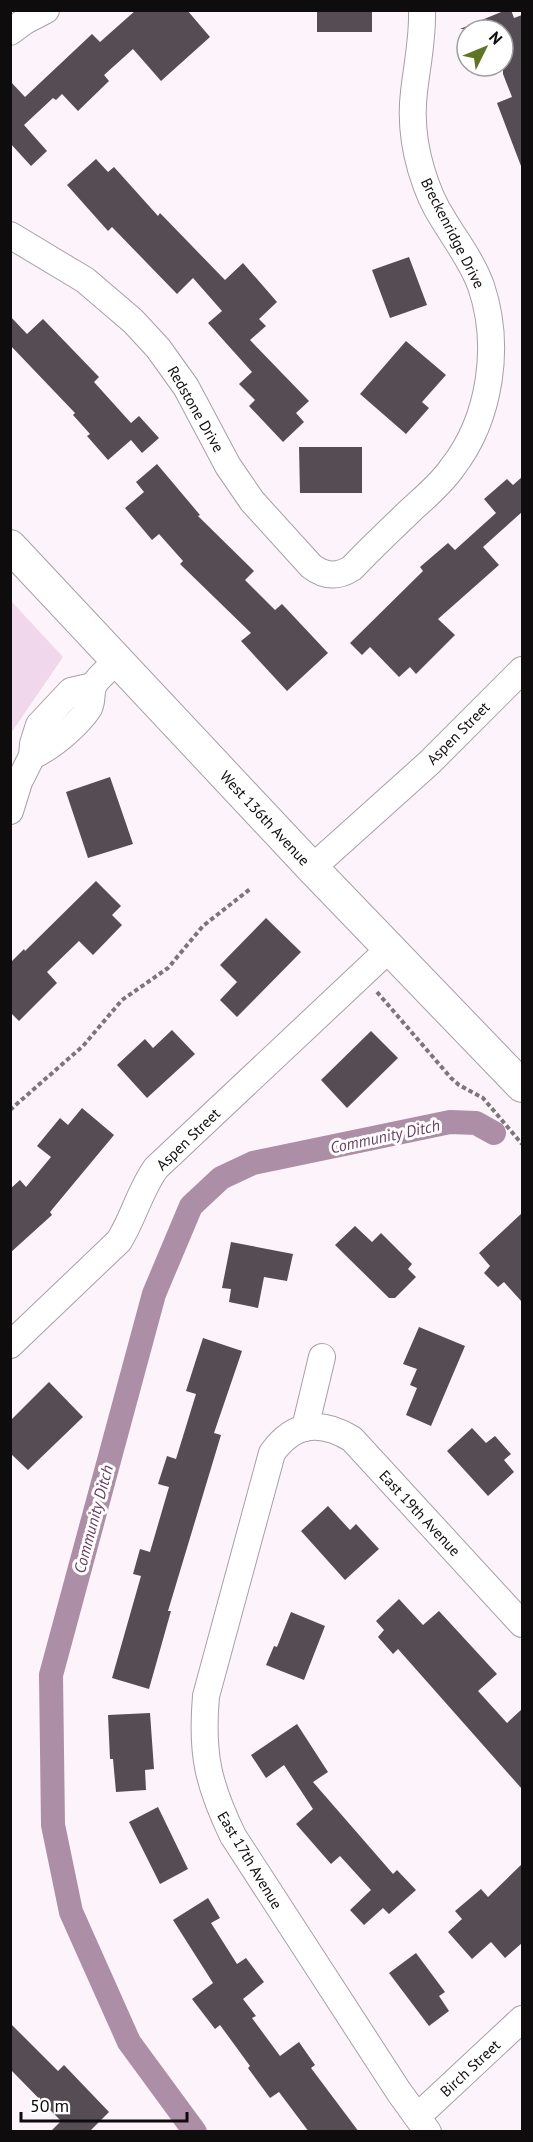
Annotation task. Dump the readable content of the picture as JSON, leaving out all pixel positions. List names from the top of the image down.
{
  "streets": {
    "main road": ["West 136th Avenue"],
    "street": [
      "Breckenridge Drive",
      "Redstone Drive",
      "Aspen Street",
      "East 19th Avenue",
      "East 17th Avenue",
      "Birch Street"
    ]
  },
  "crossings": [
    ["Breckenridge Drive", "Redstone Drive"],
    ["Aspen Street", "West 136th Avenue"],
    ["East 19th Avenue", "East 17th Avenue"],
    ["East 17th Avenue", "Birch Street"]
  ],
  "water": ["Community Ditch"],
  "scale_bar": "50 m",
  "north": "top right"
}
